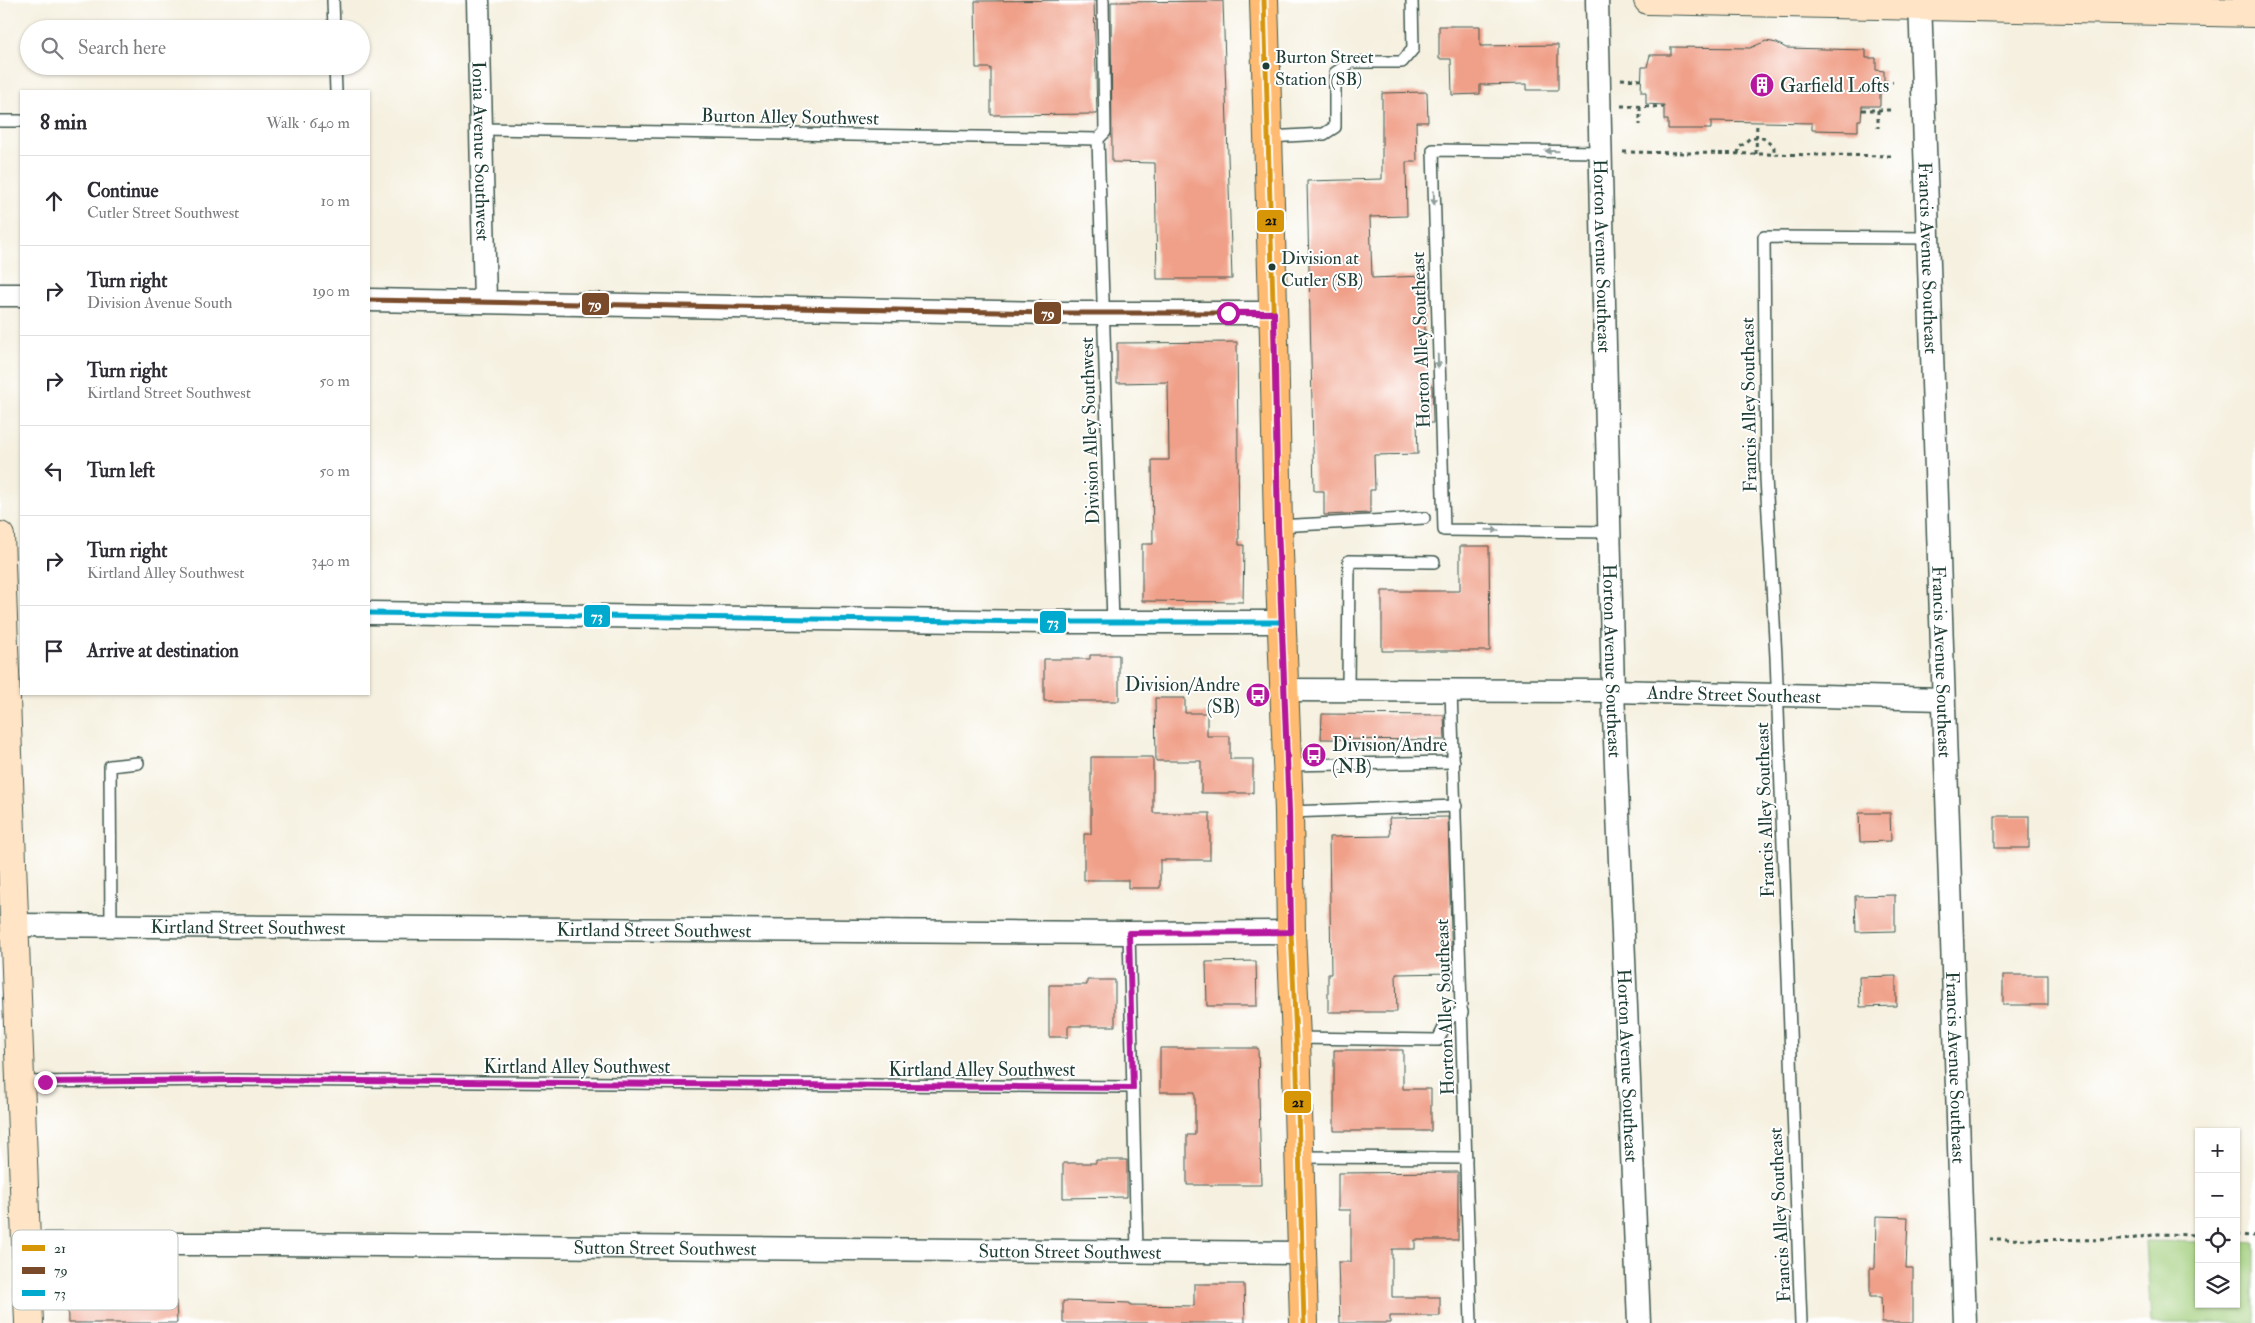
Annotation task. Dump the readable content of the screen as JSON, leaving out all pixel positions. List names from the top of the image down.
{
  "streets": {
    "street": [
      "Ionia Avenue Southwest",
      "Horton Avenue Southeast",
      "Francis Avenue Southeast",
      "Andre Street Southeast",
      "Kirtland Street Southwest",
      "Sutton Street Southwest"
    ],
    "lane": [
      "Burton Alley Southwest",
      "Horton Alley Southeast",
      "Francis Alley Southeast",
      "Division Alley Southwest",
      "Kirtland Alley Southwest"
    ]
  },
  "crossings": [
    ["Burton Alley Southwest", "Ionia Avenue Southwest"],
    ["Burton Alley Southwest", "Division Alley Southwest"],
    ["Horton Avenue Southeast", "Horton Alley Southeast"],
    ["Horton Avenue Southeast", "Andre Street Southeast"],
    ["Francis Avenue Southeast", "Francis Alley Southeast"],
    ["Francis Avenue Southeast", "Andre Street Southeast"],
    ["Horton Alley Southeast", "Andre Street Southeast"],
    ["Francis Alley Southeast", "Andre Street Southeast"]
  ],
  "places": {
    "other": ["Burton Street Station (SB)", "Division at Cutler (SB)"],
    "building": ["Garfield Lofts"],
    "bus stop": ["Division/Andre (SB)", "Division/Andre (NB)"]
  },
  "lines": ["transit line 21", "transit line 79", "transit line 73"],
  "legend": ["21", "79", "73"],
  "page": {
    "search": "Search here",
    "heading": ["8 min", "Walk · 640 m"],
    "list": [
      ["Continue", "Cutler Street Southwest", "10 m"],
      ["Turn right", "Division Avenue South", "190 m"],
      ["Turn right", "Kirtland Street Southwest", "50 m"],
      ["Turn left", "50 m"],
      ["Turn right", "Kirtland Alley Southwest", "340 m"],
      "Arrive at destination"
    ],
    "map_buttons": ["+", "−"]
  }
}
